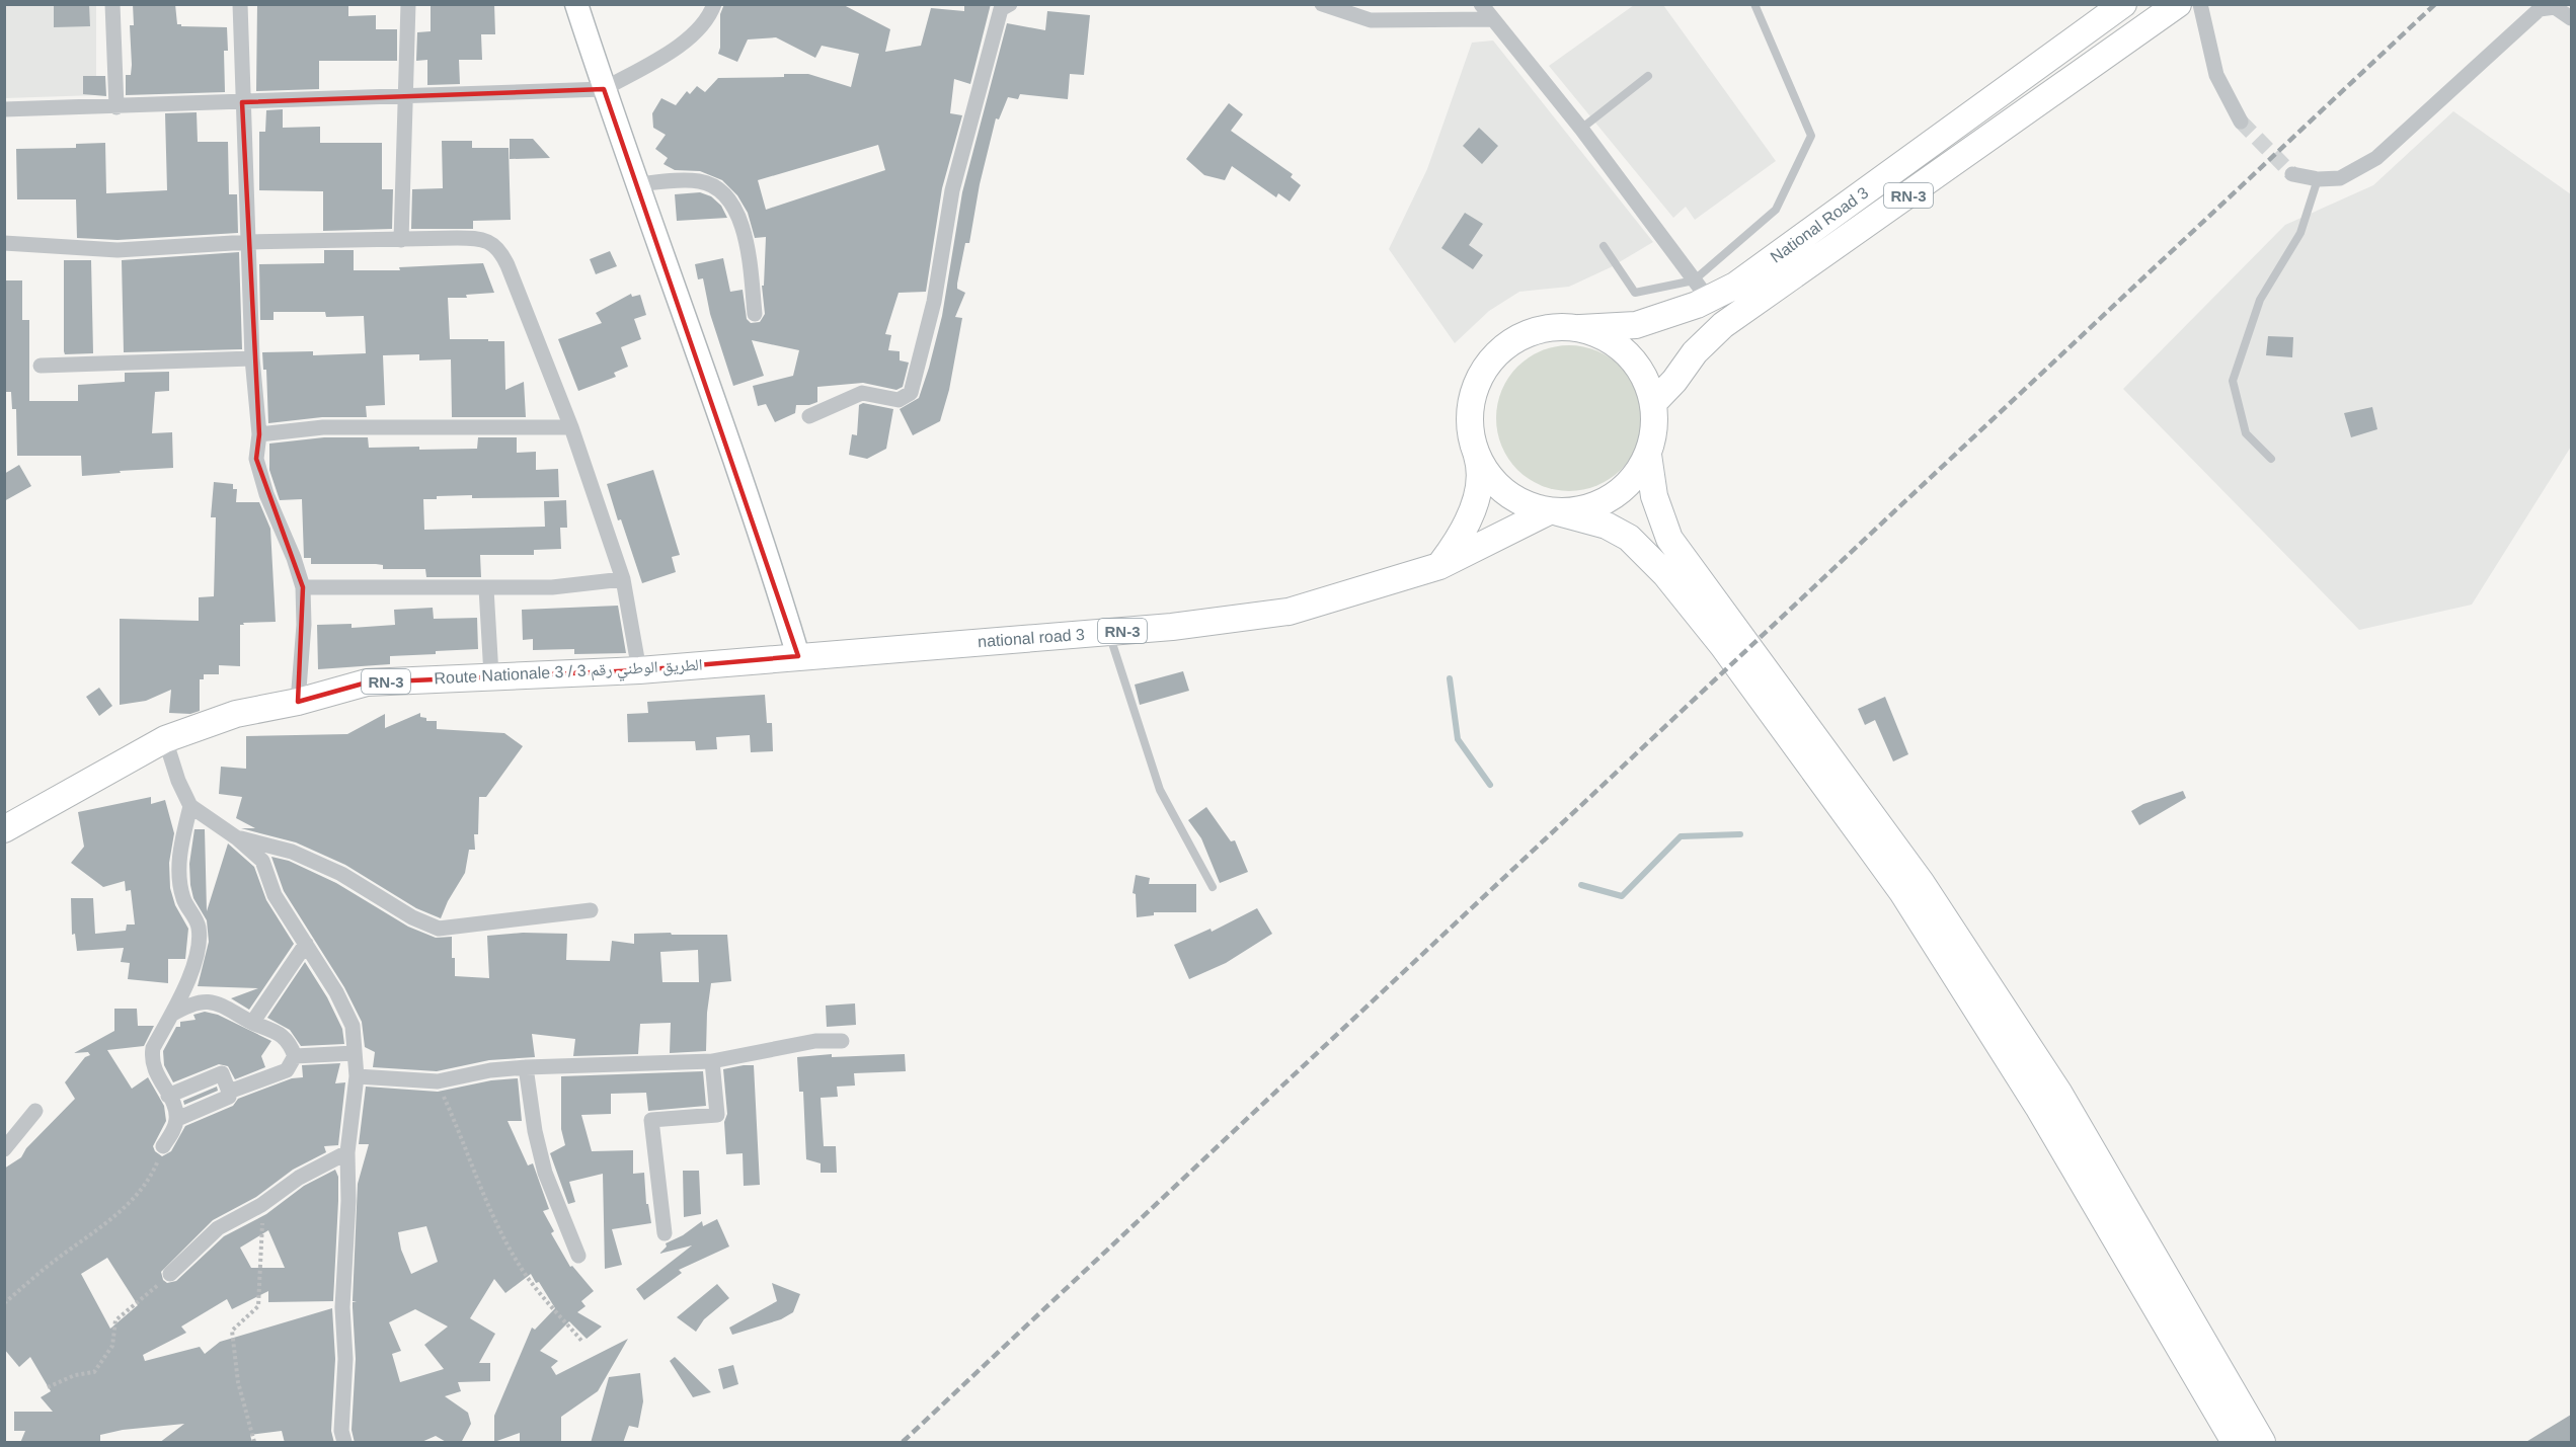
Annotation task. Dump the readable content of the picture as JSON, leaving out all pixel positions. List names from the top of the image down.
{
  "streets": {
    "main road": [
      "RN-3",
      "National Road 3",
      "national road 3",
      "Route Nationale 3 / الطريق الوطني رقم 3"
    ]
  },
  "crossings": [
    ["RN-3", "National Road 3"],
    ["RN-3", "national road 3"],
    ["national road 3", "Route Nationale 3 / الطريق الوطني رقم 3"]
  ]
}
